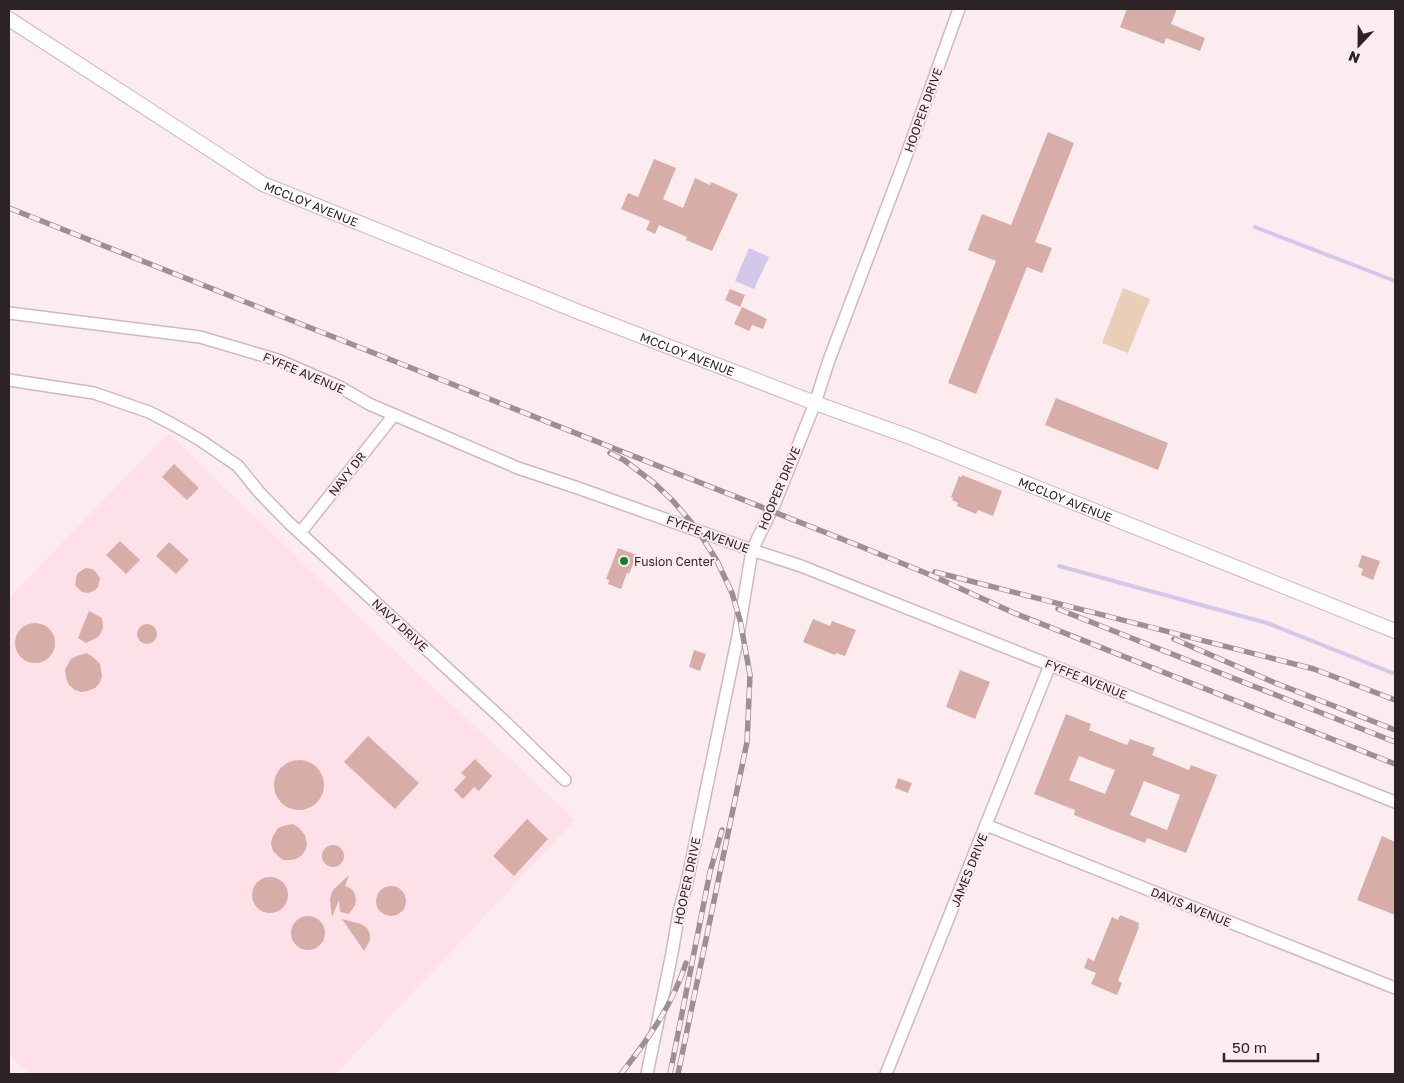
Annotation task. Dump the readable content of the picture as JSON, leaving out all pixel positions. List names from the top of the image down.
{
  "streets": {
    "street": [
      "HOOPER DRIVE",
      "MCCLOY AVENUE",
      "FYFFE AVENUE",
      "NAVY DR",
      "NAVY DRIVE",
      "JAMES DRIVE",
      "DAVIS AVENUE"
    ]
  },
  "crossings": [
    ["HOOPER DRIVE", "MCCLOY AVENUE"],
    ["HOOPER DRIVE", "FYFFE AVENUE"],
    ["FYFFE AVENUE", "NAVY DR"],
    ["FYFFE AVENUE", "JAMES DRIVE"],
    ["NAVY DR", "NAVY DRIVE"],
    ["JAMES DRIVE", "DAVIS AVENUE"]
  ],
  "places": ["Fusion Center"],
  "scale_bar": "50 m",
  "north": "bottom"
}
